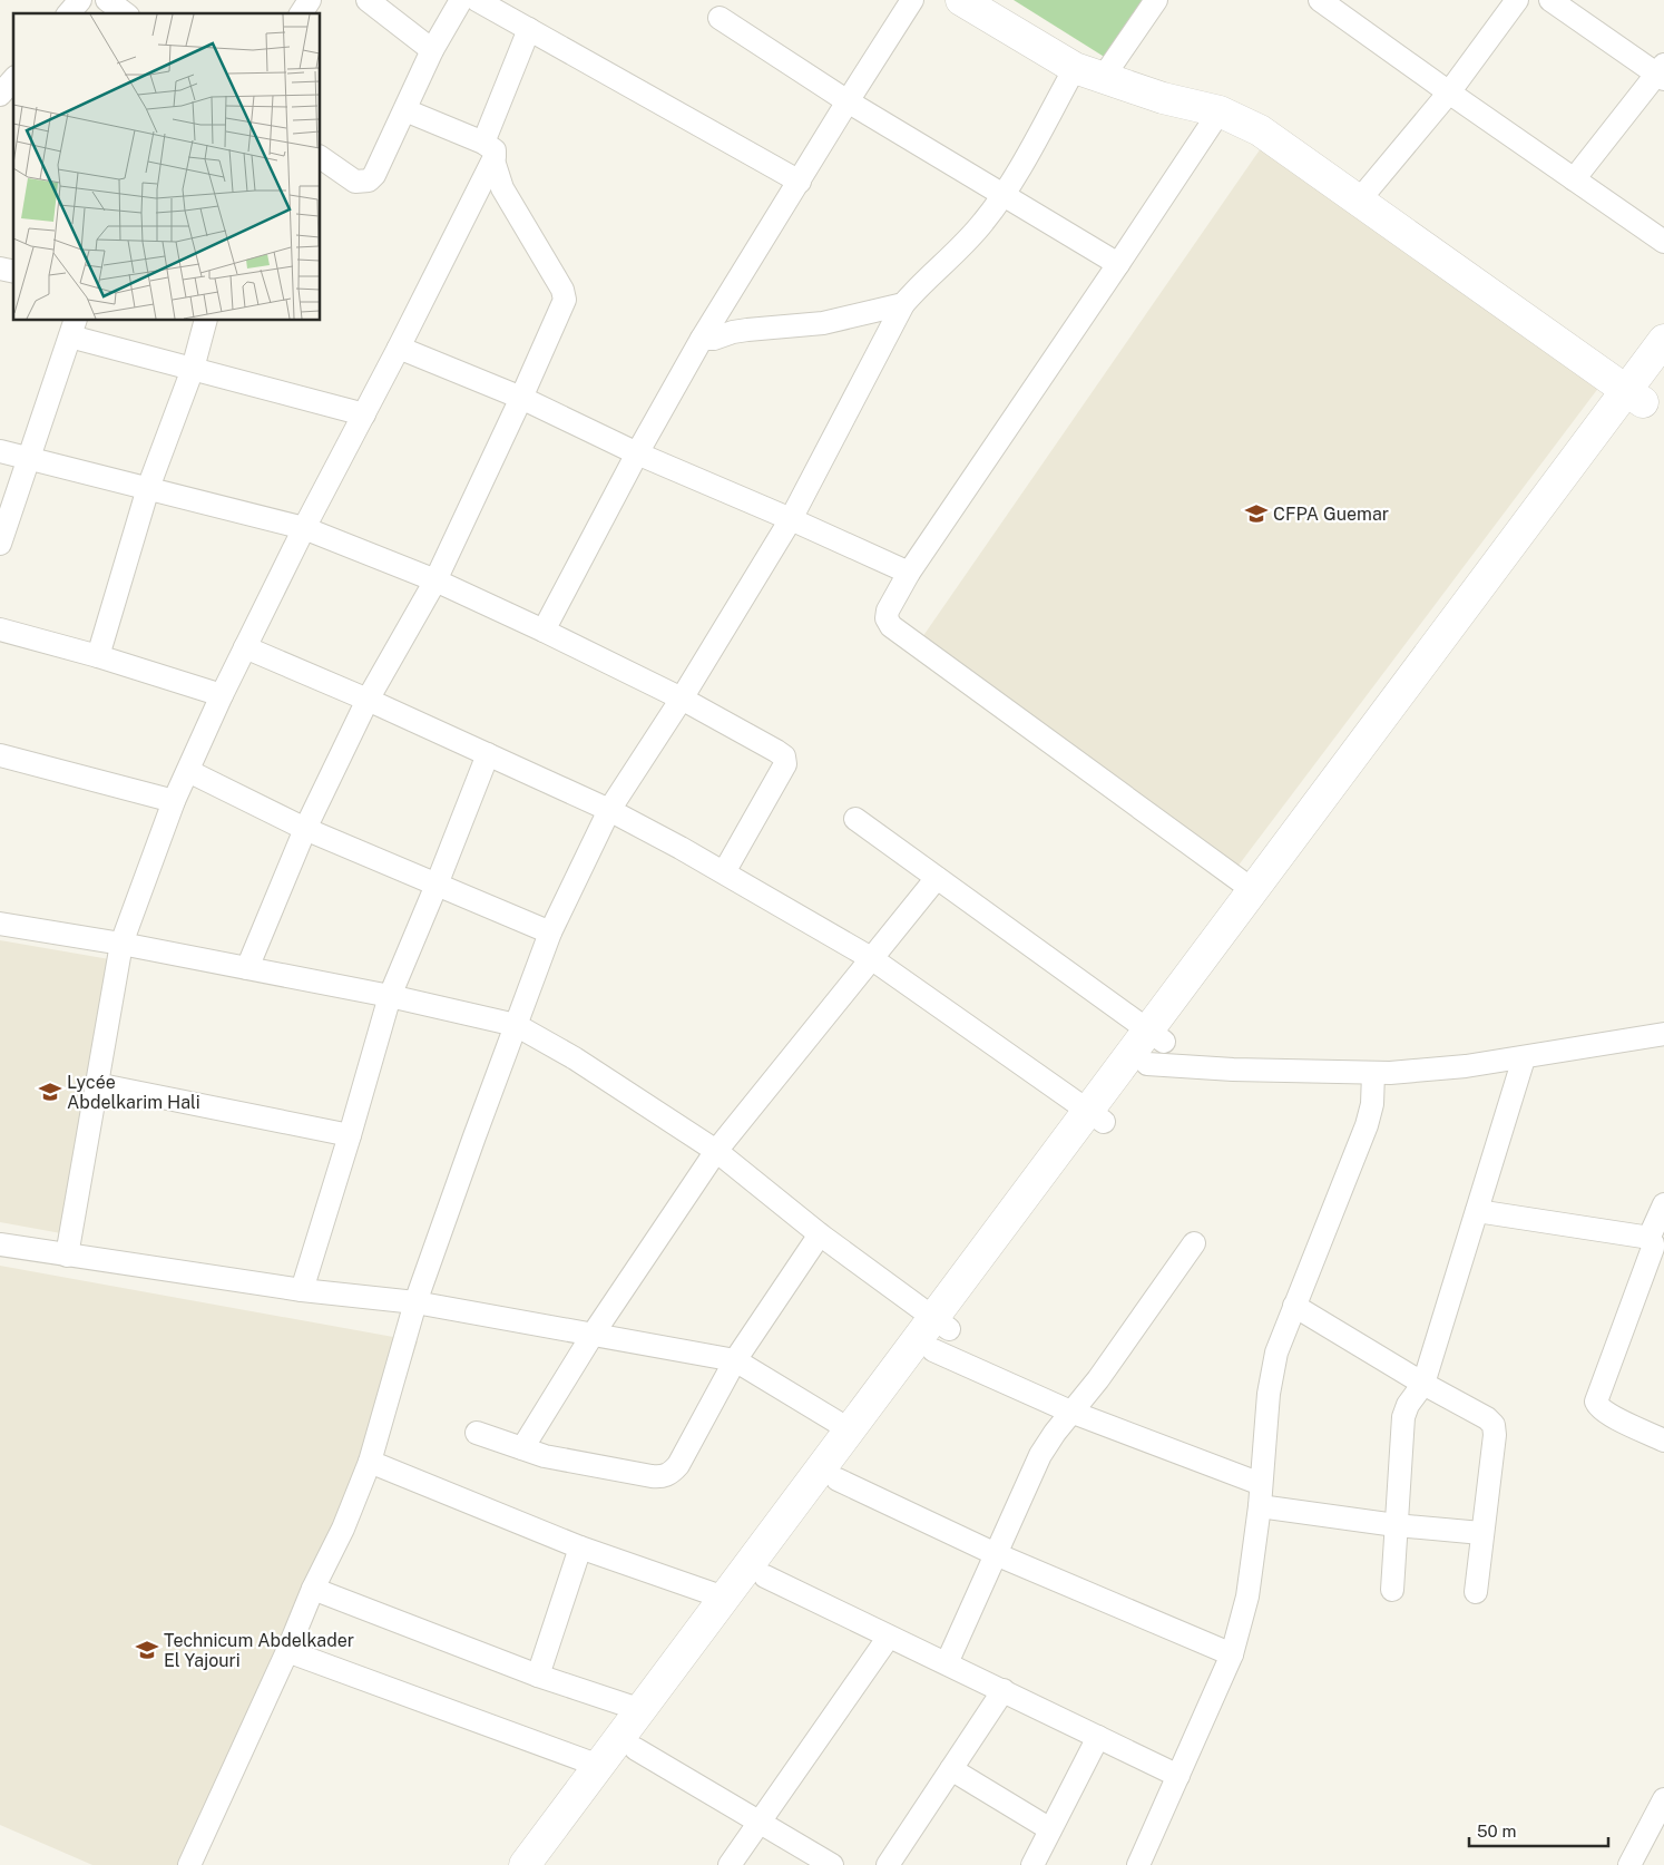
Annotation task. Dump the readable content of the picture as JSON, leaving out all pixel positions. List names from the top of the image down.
{
  "places": {
    "school or university": ["CFPA Guemar", "Lycée Abdelkarim Hali", "Technicum Abdelkader El Yajouri"]
  },
  "scale_bar": "50 m"
}
